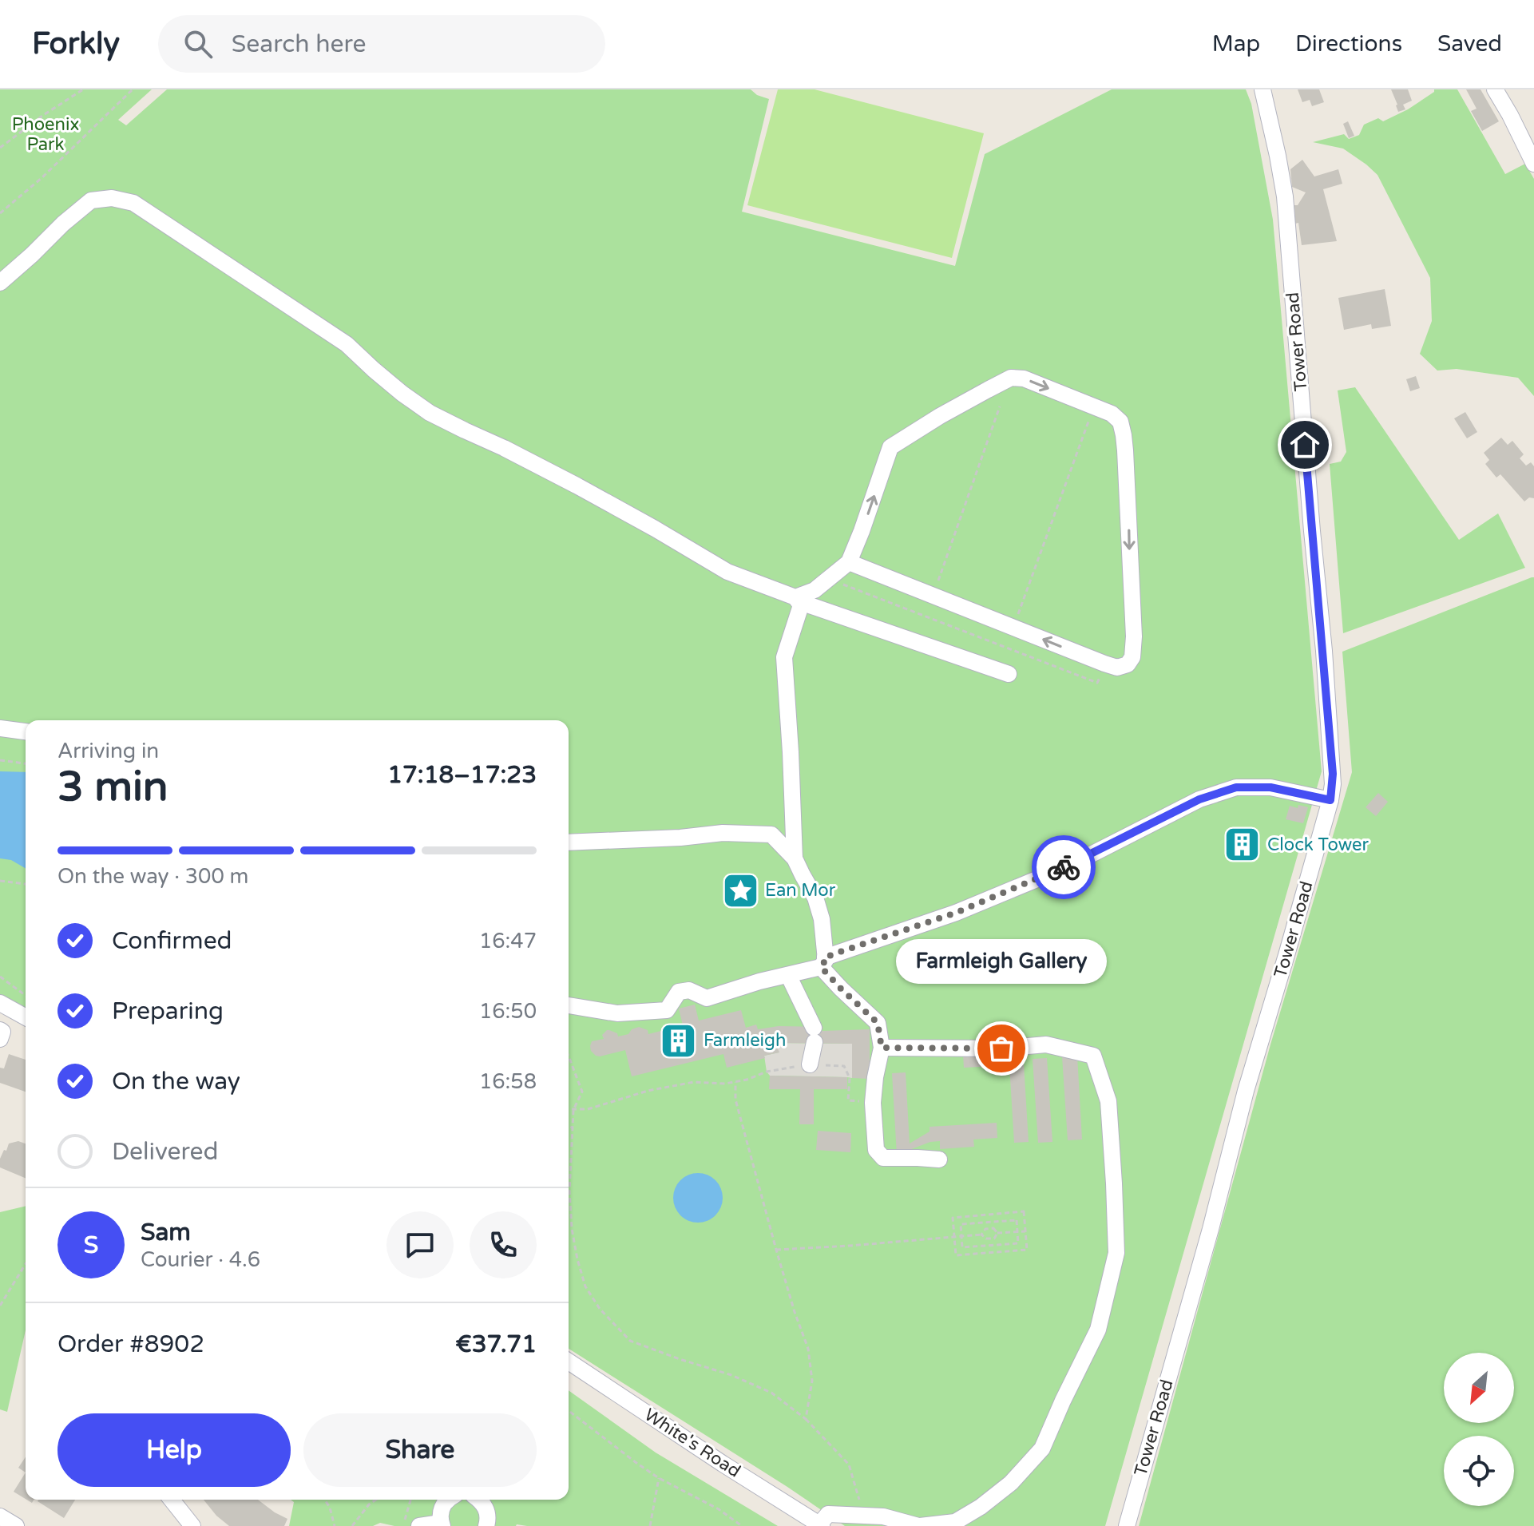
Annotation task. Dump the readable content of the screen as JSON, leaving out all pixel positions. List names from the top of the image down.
{
  "streets": {
    "street": ["Tower Road", "White's Road"]
  },
  "parks": ["Phoenix Park"],
  "places": {
    "building": ["Clock Tower", "Farmleigh"],
    "place": ["Ean Mor"],
    "other": ["Farmleigh Gallery"]
  },
  "north": "bottom left",
  "page": {
    "header": "Forkly",
    "search": "Search here",
    "nav": ["Map", "Directions", "Saved"],
    "heading": ["3 min", "Arriving in", "17:18–17:23"],
    "panel": [
      "Sam",
      "Courier · 4.6",
      "Order #8902",
      "€37.71"
    ],
    "bar": "On the way · 300 m",
    "list": [
      ["Confirmed", "16:47"],
      ["Preparing", "16:50"],
      ["On the way", "16:58"],
      "Delivered"
    ],
    "bubble": "Farmleigh Gallery",
    "round": "S",
    "buttons": ["Help", "Share"]
  }
}
